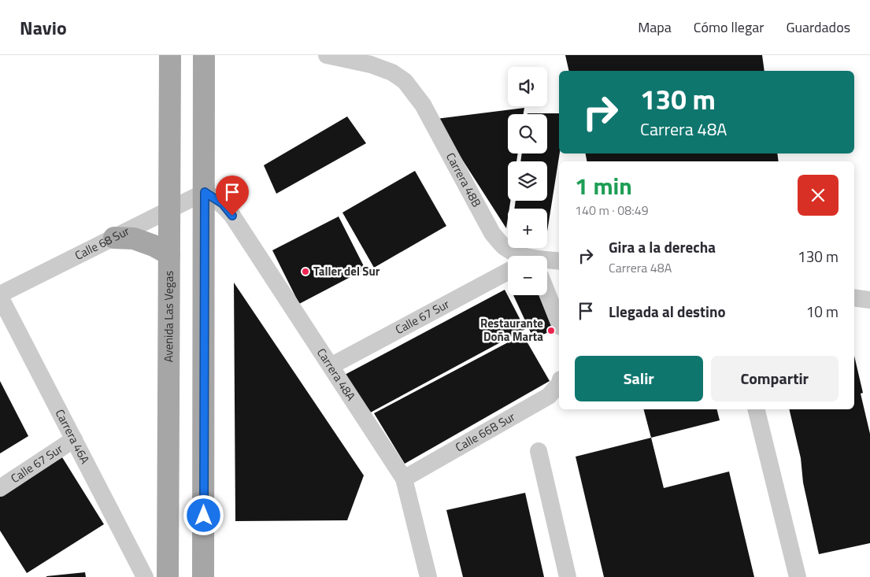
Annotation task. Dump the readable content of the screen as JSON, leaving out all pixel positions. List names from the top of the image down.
{
  "streets": {
    "main road": ["Avenida Las Vegas"],
    "street": [
      "Carrera 48B",
      "Calle 68 Sur",
      "Calle 67 Sur",
      "Carrera 48A",
      "Calle 66B Sur",
      "Carrera 46A"
    ]
  },
  "crossings": [
    ["Calle 68 Sur", "Avenida Las Vegas"],
    ["Calle 68 Sur", "Carrera 48A"],
    ["Calle 68 Sur", "Carrera 46A"],
    ["Calle 67 Sur", "Carrera 48A"],
    ["Calle 67 Sur", "Carrera 46A"],
    ["Carrera 48A", "Calle 66B Sur"]
  ],
  "places": ["Taller del Sur", "Restaurante Doña Marta"],
  "page": {
    "header": "Navio",
    "nav": ["Mapa", "Cómo llegar", "Guardados"],
    "map_buttons": ["+", "−"],
    "turn": ["130 m", "Carrera 48A"],
    "heading": ["1 min", "140 m · 08:49"],
    "list": [
      {
        "name": "Gira a la derecha",
        "note": "Carrera 48A",
        "value": "130 m"
      },
      {
        "name": "Llegada al destino",
        "value": "10 m"
      }
    ],
    "buttons": ["Salir", "Compartir"]
  }
}
